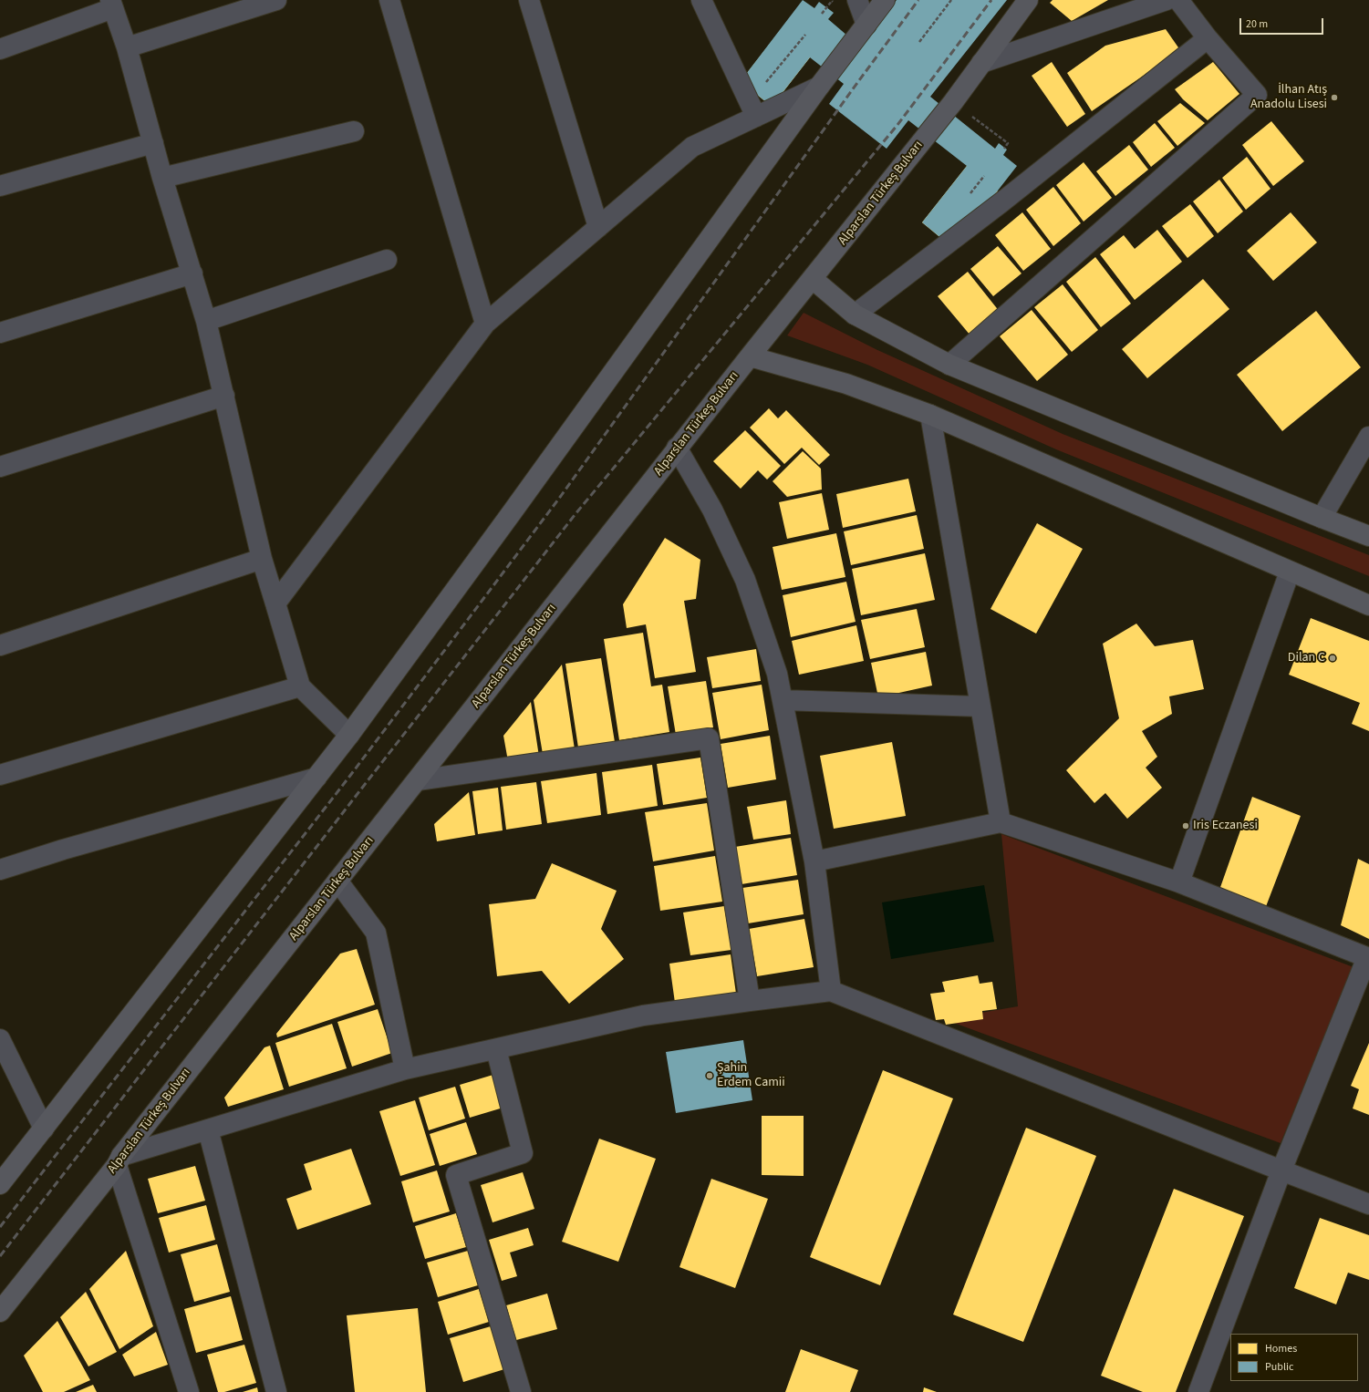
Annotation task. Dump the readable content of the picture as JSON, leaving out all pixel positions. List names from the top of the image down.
{
  "streets": {
    "main road": ["Alparslan Türkeş Bulvarı"]
  },
  "places": [
    "İlhan Atış Anadolu Lisesi",
    "Dilan C",
    "Iris Eczanesi",
    "Şahin Erdem Camii"
  ],
  "legend": ["Homes", "Public"],
  "scale_bar": "20 m"
}
